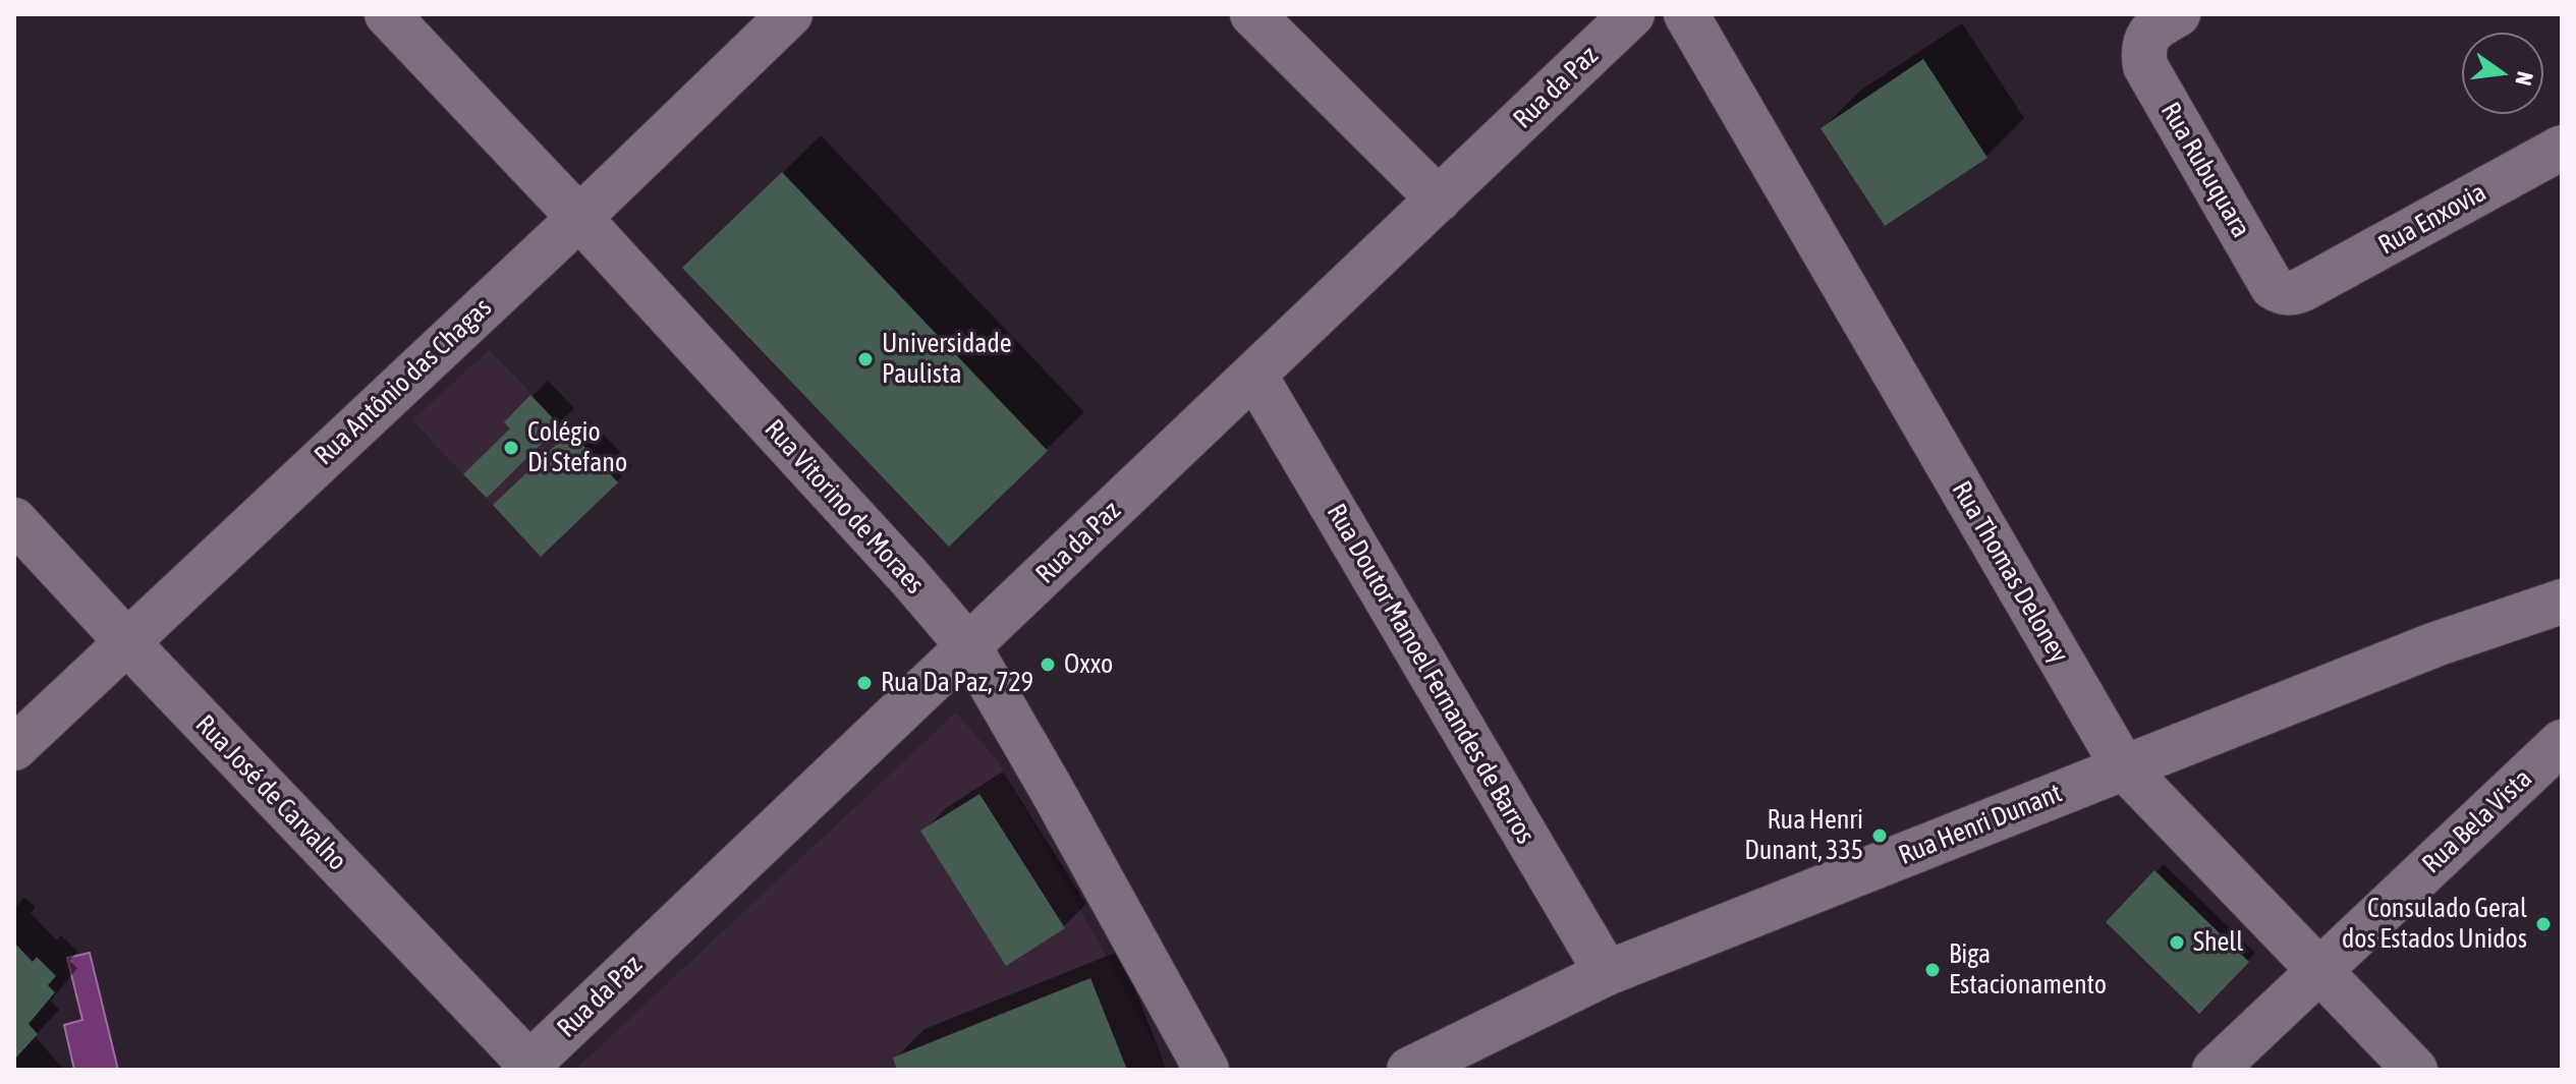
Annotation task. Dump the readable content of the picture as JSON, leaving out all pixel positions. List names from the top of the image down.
{
  "streets": {
    "street": [
      "Rua da Paz",
      "Rua Rubuquara",
      "Rua Enxovia",
      "Rua Antônio das Chagas",
      "Rua Vitorino de Moraes",
      "Rua Thomas Deloney",
      "Rua Doutor Manoel Fernandes de Barros",
      "Rua José de Carvalho",
      "Rua Bela Vista",
      "Rua Henri Dunant"
    ]
  },
  "crossings": [
    ["Rua da Paz", "Rua Vitorino de Moraes"],
    ["Rua da Paz", "Rua Doutor Manoel Fernandes de Barros"],
    ["Rua da Paz", "Rua José de Carvalho"],
    ["Rua Rubuquara", "Rua Enxovia"],
    ["Rua Antônio das Chagas", "Rua Vitorino de Moraes"],
    ["Rua Antônio das Chagas", "Rua José de Carvalho"],
    ["Rua Thomas Deloney", "Rua Bela Vista"],
    ["Rua Thomas Deloney", "Rua Henri Dunant"],
    ["Rua Doutor Manoel Fernandes de Barros", "Rua Henri Dunant"]
  ],
  "places": [
    "Universidade Paulista",
    "Colégio Di Stefano",
    "Oxxo",
    "Rua Da Paz, 729",
    "Rua Henri Dunant, 335",
    "Consulado Geral dos Estados Unidos",
    "Shell",
    "Biga Estacionamento"
  ],
  "north": "right"
}
